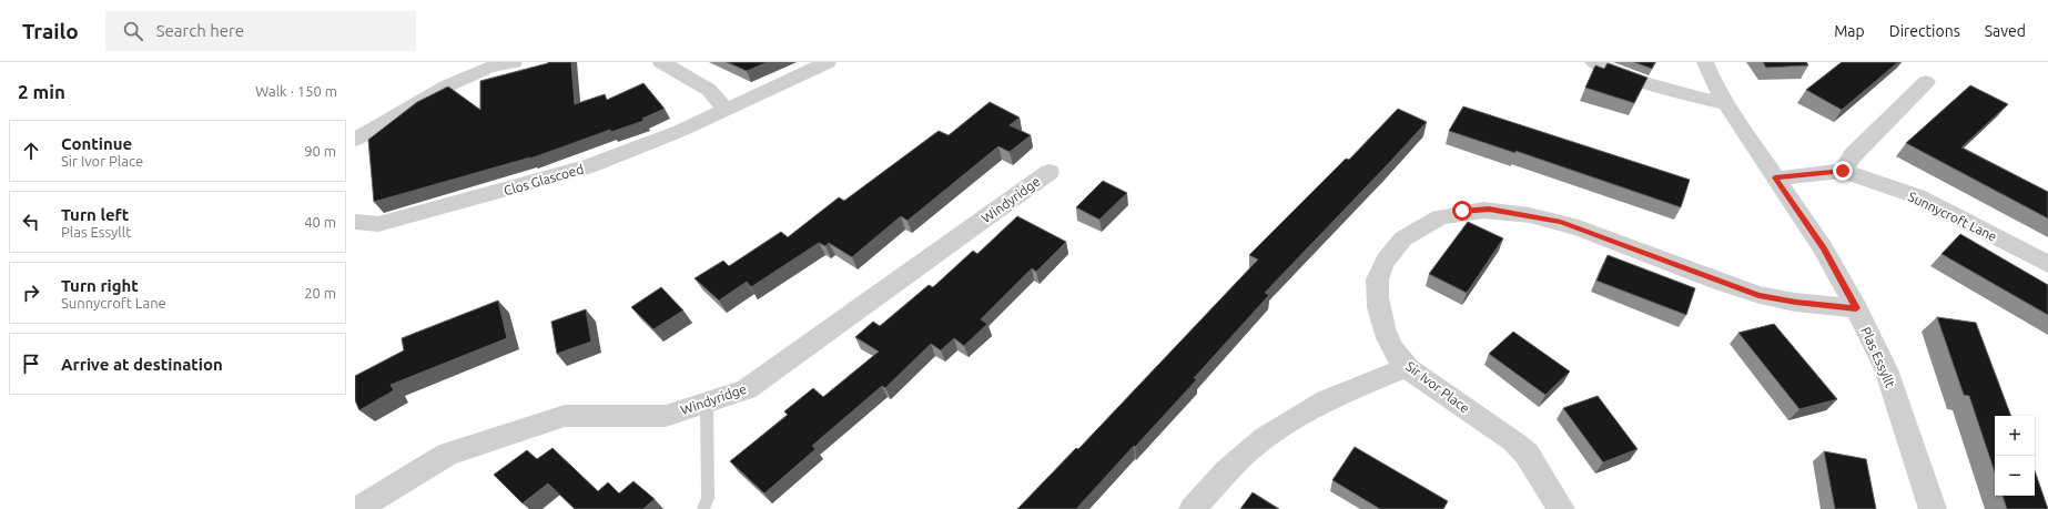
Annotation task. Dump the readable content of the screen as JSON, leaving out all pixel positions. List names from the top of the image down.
{
  "streets": {
    "street": [
      "Clos Glascoed",
      "Windyridge",
      "Sunnycroft Lane",
      "Plas Essyllt",
      "Sir Ivor Place"
    ]
  },
  "crossings": [
    ["Sunnycroft Lane", "Plas Essyllt"],
    ["Plas Essyllt", "Sir Ivor Place"]
  ],
  "page": {
    "header": "Trailo",
    "search": "Search here",
    "nav": ["Map", "Directions", "Saved"],
    "heading": ["2 min", "Walk · 150 m"],
    "list": [
      ["Continue", "Sir Ivor Place", "90 m"],
      ["Turn left", "Plas Essyllt", "40 m"],
      ["Turn right", "Sunnycroft Lane", "20 m"],
      "Arrive at destination"
    ],
    "map_buttons": ["+", "−"]
  }
}
